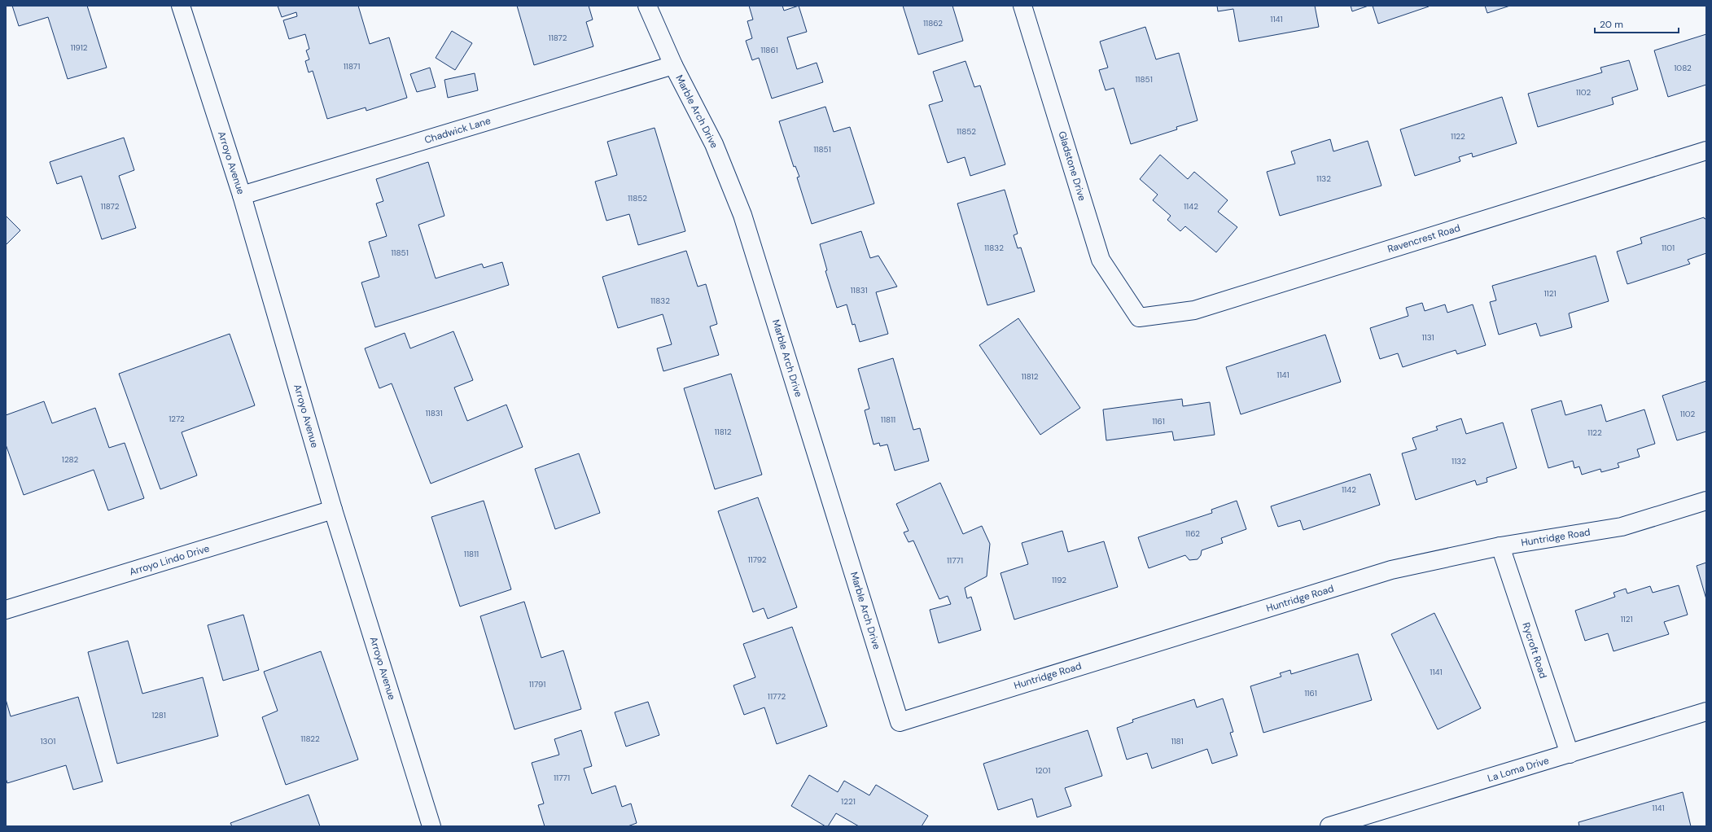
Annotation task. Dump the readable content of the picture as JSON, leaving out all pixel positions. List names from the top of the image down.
{
  "streets": {
    "street": [
      "Marble Arch Drive",
      "Chadwick Lane",
      "Arroyo Avenue",
      "Gladstone Drive",
      "Ravencrest Road",
      "Huntridge Road",
      "Arroyo Lindo Drive",
      "Rycroft Road",
      "La Loma Drive"
    ]
  },
  "crossings": [
    ["Marble Arch Drive", "Chadwick Lane"],
    ["Marble Arch Drive", "Huntridge Road"],
    ["Chadwick Lane", "Arroyo Avenue"],
    ["Arroyo Avenue", "Arroyo Lindo Drive"],
    ["Gladstone Drive", "Ravencrest Road"],
    ["Huntridge Road", "Rycroft Road"],
    ["Rycroft Road", "La Loma Drive"]
  ],
  "house_numbers": [
    "1141",
    "11862",
    "11872",
    "11912",
    "11861",
    "11871",
    "1082",
    "11851",
    "1102",
    "11852",
    "1122",
    "11851",
    "1132",
    "11852",
    "11872",
    "1142",
    "11832",
    "1101",
    "11851",
    "11831",
    "1121",
    "11832",
    "1131",
    "1141",
    "11812",
    "11831",
    "1102",
    "1272",
    "11811",
    "1161",
    "11812",
    "1122",
    "1282",
    "1132",
    "1142",
    "1162",
    "11811",
    "11792",
    "11771",
    "1192",
    "1121",
    "1141",
    "11791",
    "1161",
    "11772",
    "1281",
    "11822",
    "1301",
    "1181",
    "1201",
    "11771",
    "1221",
    "1141"
  ],
  "scale_bar": "20 m"
}
